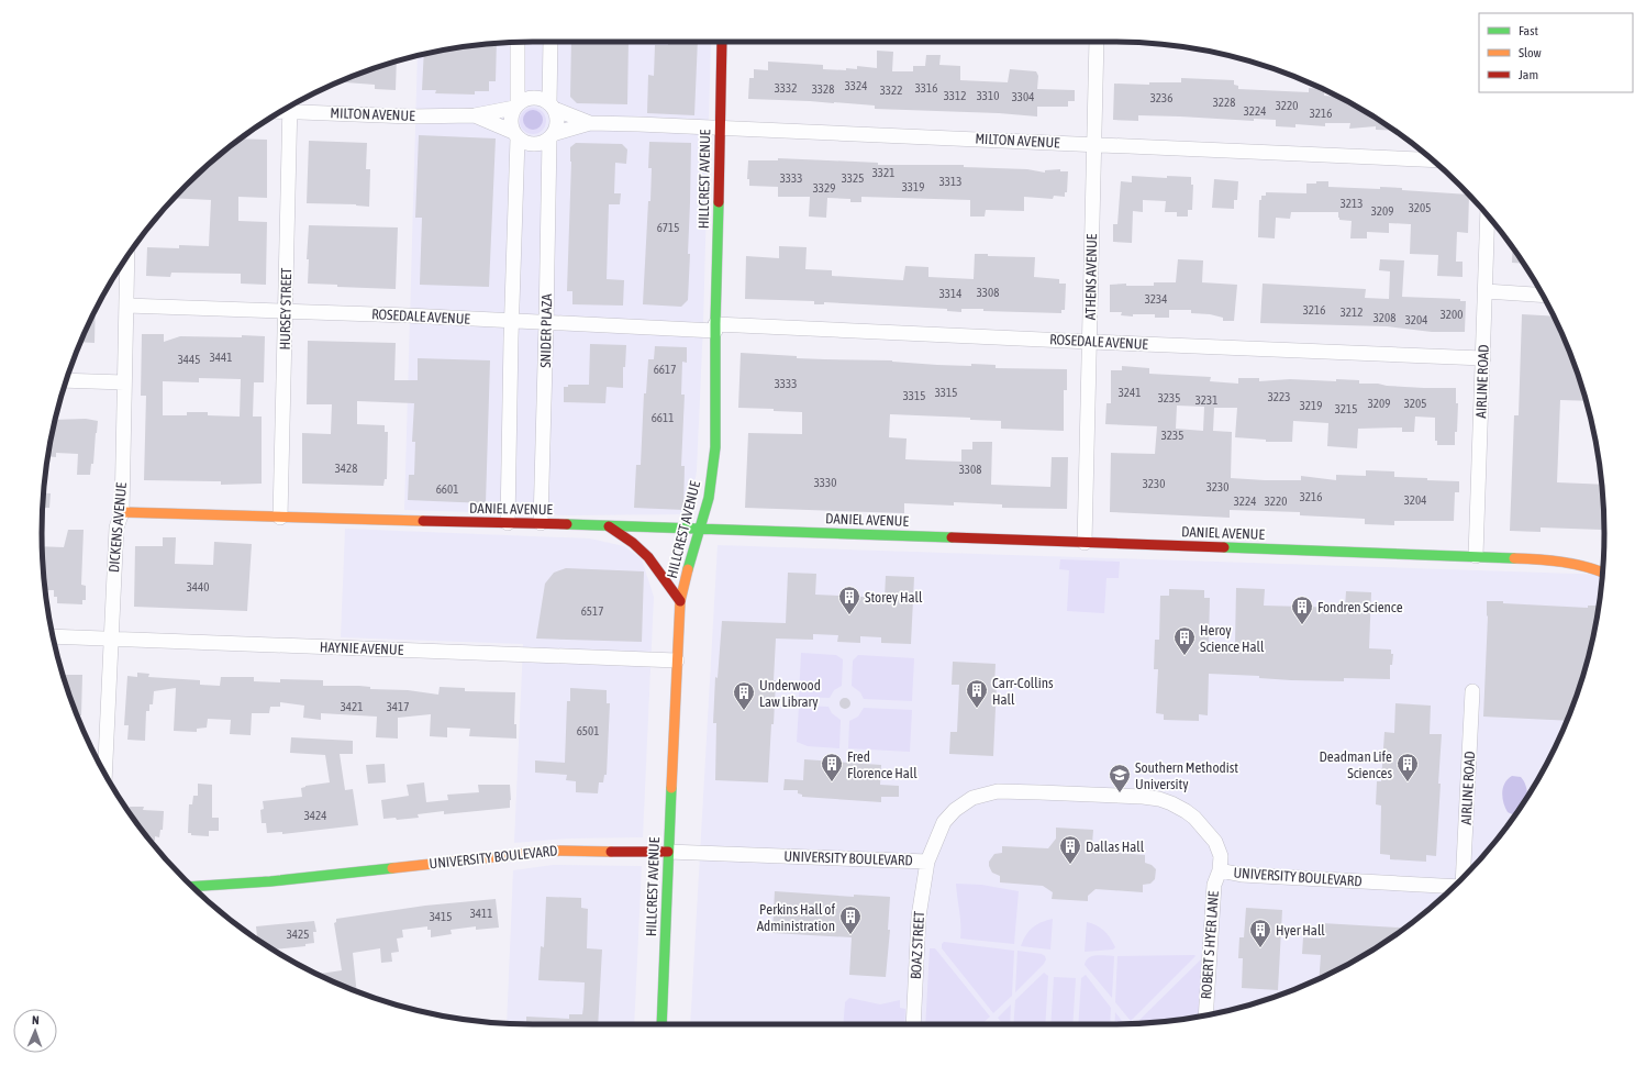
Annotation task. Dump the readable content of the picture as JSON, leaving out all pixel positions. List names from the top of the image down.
{
  "streets": {
    "street": [
      "MILTON AVENUE",
      "HILLCREST AVENUE",
      "ATHENS AVENUE",
      "HURSEY STREET",
      "ROSEDALE AVENUE",
      "SNIDER PLAZA",
      "AIRLINE ROAD",
      "DANIEL AVENUE",
      "DICKENS AVENUE",
      "HAYNIE AVENUE",
      "UNIVERSITY BOULEVARD",
      "BOAZ STREET",
      "ROBERT S HYER LANE"
    ]
  },
  "crossings": [
    ["MILTON AVENUE", "HILLCREST AVENUE"],
    ["MILTON AVENUE", "ATHENS AVENUE"],
    ["MILTON AVENUE", "HURSEY STREET"],
    ["MILTON AVENUE", "SNIDER PLAZA"],
    ["HILLCREST AVENUE", "ROSEDALE AVENUE"],
    ["HILLCREST AVENUE", "DANIEL AVENUE"],
    ["HILLCREST AVENUE", "HAYNIE AVENUE"],
    ["HILLCREST AVENUE", "UNIVERSITY BOULEVARD"],
    ["ATHENS AVENUE", "ROSEDALE AVENUE"],
    ["ATHENS AVENUE", "DANIEL AVENUE"],
    ["HURSEY STREET", "ROSEDALE AVENUE"],
    ["HURSEY STREET", "DANIEL AVENUE"],
    ["ROSEDALE AVENUE", "SNIDER PLAZA"],
    ["ROSEDALE AVENUE", "AIRLINE ROAD"],
    ["ROSEDALE AVENUE", "DICKENS AVENUE"],
    ["SNIDER PLAZA", "DANIEL AVENUE"],
    ["AIRLINE ROAD", "DANIEL AVENUE"],
    ["DANIEL AVENUE", "DICKENS AVENUE"],
    ["DICKENS AVENUE", "HAYNIE AVENUE"],
    ["UNIVERSITY BOULEVARD", "BOAZ STREET"],
    ["UNIVERSITY BOULEVARD", "ROBERT S HYER LANE"]
  ],
  "places": {
    "building": [
      "Storey Hall",
      "Fondren Science",
      "Heroy Science Hall",
      "Carr-Collins Hall",
      "Underwood Law Library",
      "Fred Florence Hall",
      "Deadman Life Sciences",
      "Dallas Hall",
      "Perkins Hall of Administration",
      "Hyer Hall"
    ],
    "school or university": ["Southern Methodist University"]
  },
  "house_numbers": [
    "3324",
    "3332",
    "3316",
    "3328",
    "3322",
    "3312",
    "3310",
    "3304",
    "3236",
    "3228",
    "3220",
    "3224",
    "3216",
    "3321",
    "3333",
    "3325",
    "3313",
    "3319",
    "3329",
    "3213",
    "3205",
    "3209",
    "6715",
    "3308",
    "3314",
    "3234",
    "3216",
    "3212",
    "3200",
    "3208",
    "3204",
    "3441",
    "3445",
    "6617",
    "3333",
    "3315",
    "3241",
    "3315",
    "3223",
    "3235",
    "3231",
    "3209",
    "3205",
    "3219",
    "3215",
    "6611",
    "3235",
    "3428",
    "3308",
    "3330",
    "3230",
    "3230",
    "6601",
    "3216",
    "3204",
    "3224",
    "3220",
    "3440",
    "6517",
    "3421",
    "3417",
    "6501",
    "3424",
    "3411",
    "3415",
    "3425"
  ],
  "legend": ["Fast", "Slow", "Jam"],
  "north": "top"
}
